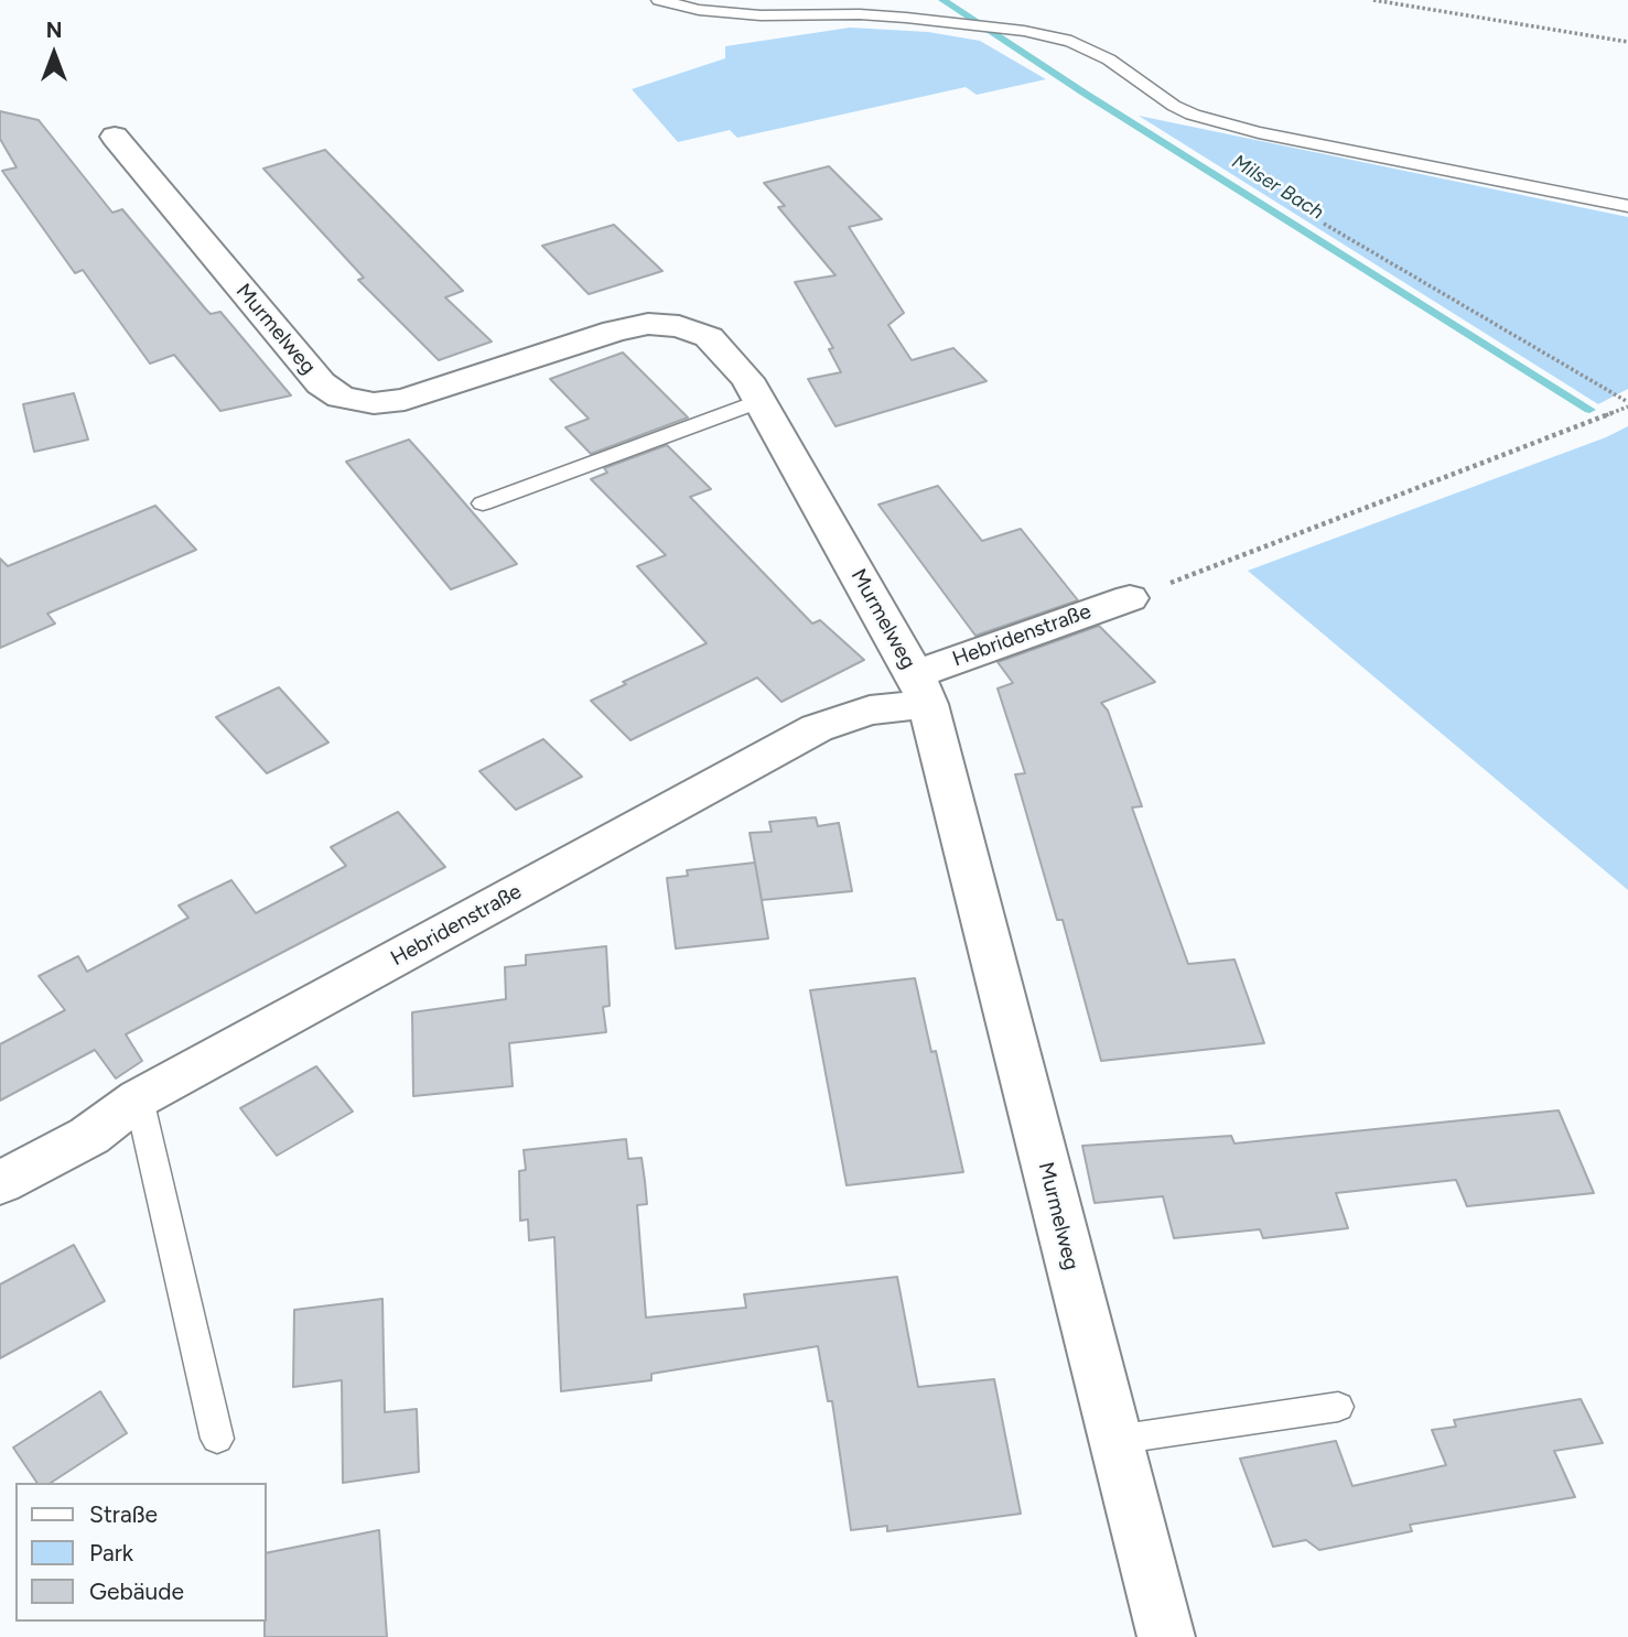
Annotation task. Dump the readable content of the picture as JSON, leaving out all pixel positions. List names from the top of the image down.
{
  "streets": {
    "street": ["Murmelweg", "Hebridenstraße"]
  },
  "crossings": [
    ["Murmelweg", "Hebridenstraße"]
  ],
  "water": ["Milser Bach"],
  "legend": ["Straße", "Park", "Gebäude"],
  "north": "top"
}
